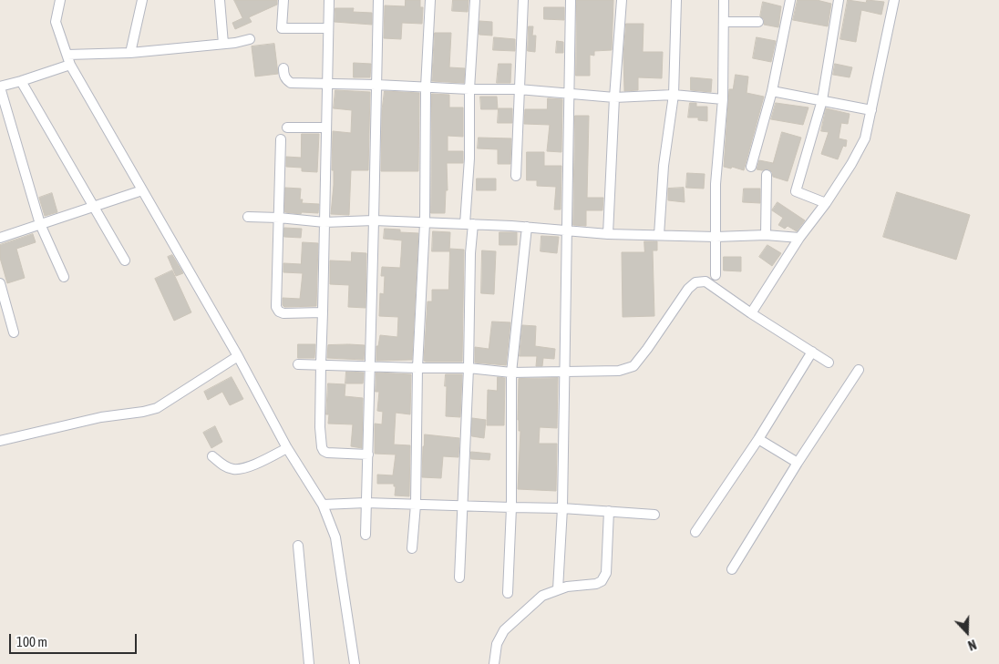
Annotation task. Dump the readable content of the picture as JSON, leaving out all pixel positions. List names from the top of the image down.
{
  "scale_bar": "100 m",
  "north": "bottom"
}
